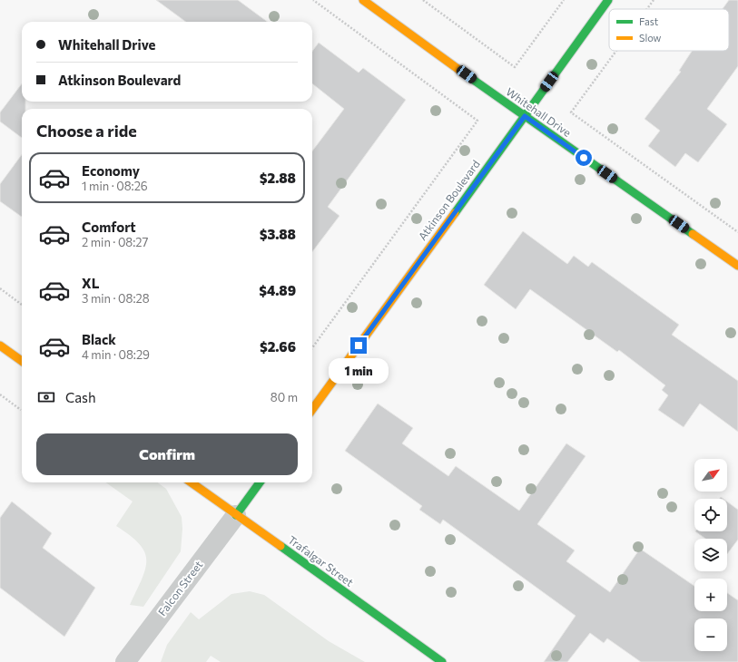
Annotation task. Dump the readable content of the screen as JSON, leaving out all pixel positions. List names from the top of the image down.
{
  "streets": {
    "street": [
      "Whitehall Drive",
      "Atkinson Boulevard",
      "Trafalgar Street",
      "Falcon Street"
    ]
  },
  "crossings": [
    ["Whitehall Drive", "Atkinson Boulevard"],
    ["Trafalgar Street", "Falcon Street"]
  ],
  "legend": ["Fast", "Slow"],
  "north": "top right",
  "page": {
    "banner": ["Whitehall Drive", "Atkinson Boulevard"],
    "heading": "Choose a ride",
    "list": [
      {
        "name": "Economy",
        "note": "1 min · 08:26",
        "value": "$2.88"
      },
      {
        "name": "Comfort",
        "note": "2 min · 08:27",
        "value": "$3.88"
      },
      {
        "name": "XL",
        "note": "3 min · 08:28",
        "value": "$4.89"
      },
      {
        "name": "Black",
        "note": "4 min · 08:29",
        "value": "$2.66"
      }
    ],
    "bubble": "1 min",
    "pay": ["Cash", "80 m"],
    "buttons": "Confirm",
    "map_buttons": ["+", "−"]
  }
}
